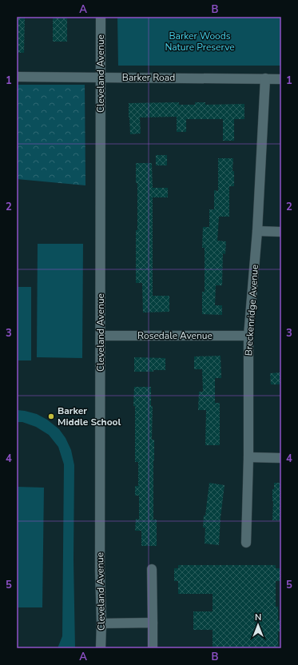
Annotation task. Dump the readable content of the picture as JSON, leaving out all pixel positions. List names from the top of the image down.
{
  "streets": {
    "street": [
      "Cleveland Avenue",
      "Barker Road",
      "Breckenridge Avenue",
      "Rosedale Avenue"
    ]
  },
  "crossings": [
    ["Cleveland Avenue", "Barker Road"],
    ["Cleveland Avenue", "Rosedale Avenue"],
    ["Barker Road", "Breckenridge Avenue"],
    ["Breckenridge Avenue", "Rosedale Avenue"]
  ],
  "parks": ["Barker Woods Nature Preserve"],
  "places": ["Barker Middle School"],
  "north": "top",
  "grid": {
    "columns": ["A", "B"],
    "rows": [
      "1",
      "2",
      "3",
      "4",
      "5"
    ]
  }
}
